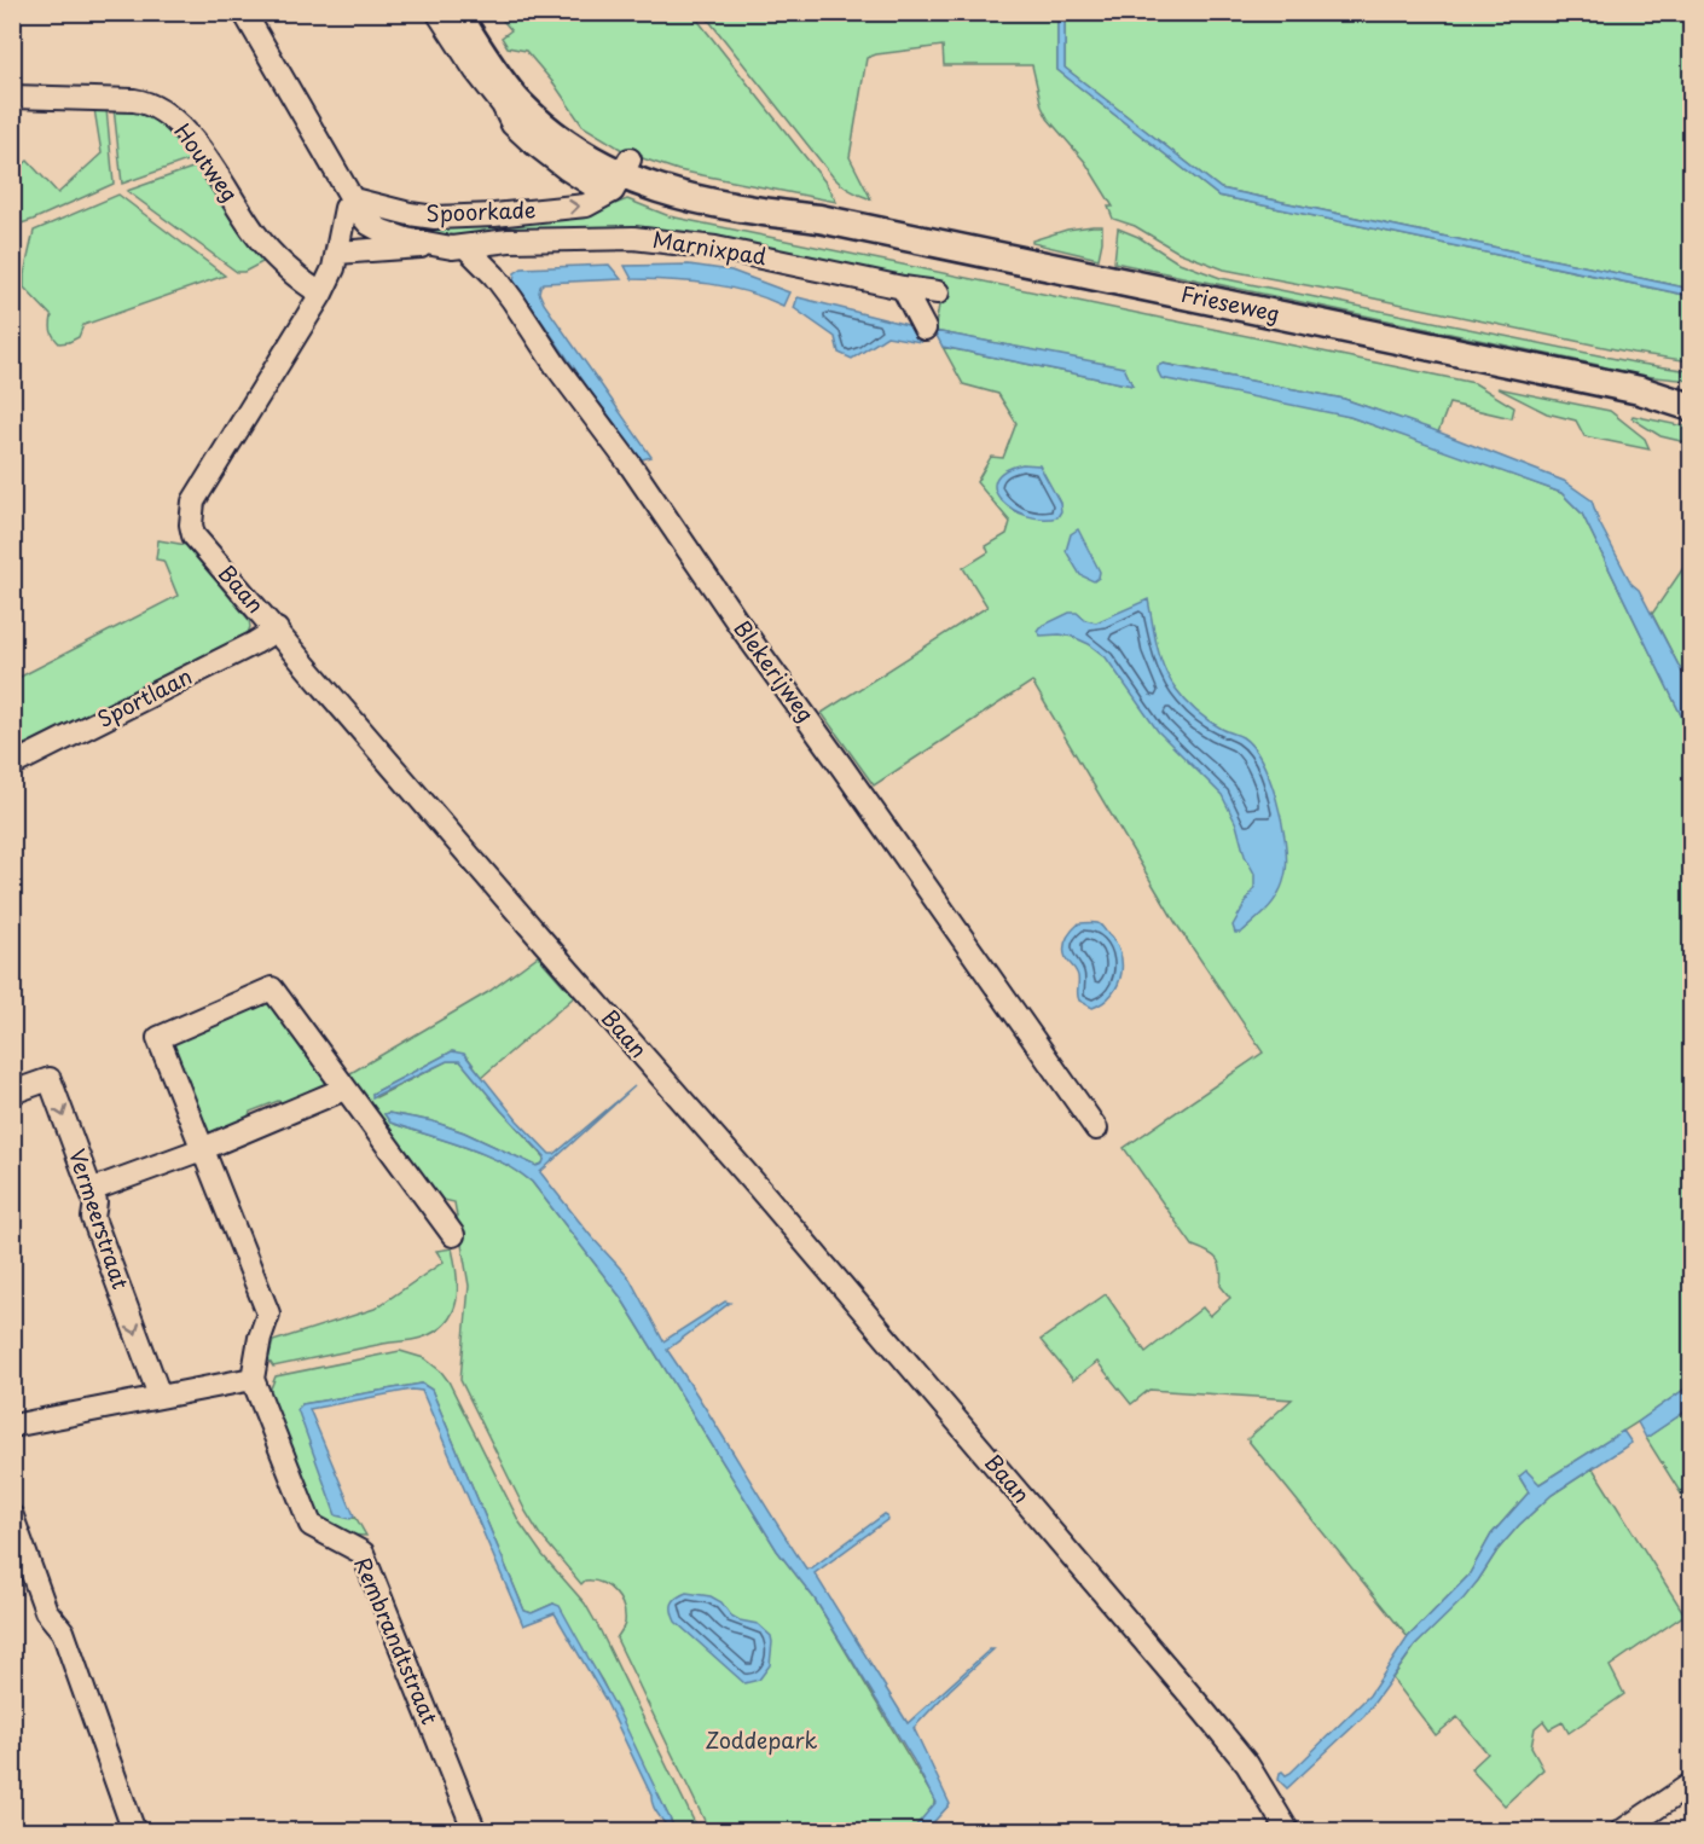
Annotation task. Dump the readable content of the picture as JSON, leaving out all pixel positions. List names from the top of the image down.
{
  "streets": {
    "main road": ["Frieseweg"],
    "street": [
      "Houtweg",
      "Spoorkade",
      "Marnixpad",
      "Baan",
      "Blekerijweg",
      "Sportlaan",
      "Vermeerstraat",
      "Rembrandtstraat"
    ]
  },
  "crossings": [
    ["Houtweg", "Baan"],
    ["Spoorkade", "Frieseweg"],
    ["Spoorkade", "Baan"],
    ["Marnixpad", "Blekerijweg"],
    ["Baan", "Sportlaan"]
  ],
  "parks": ["Zoddepark"]
}
